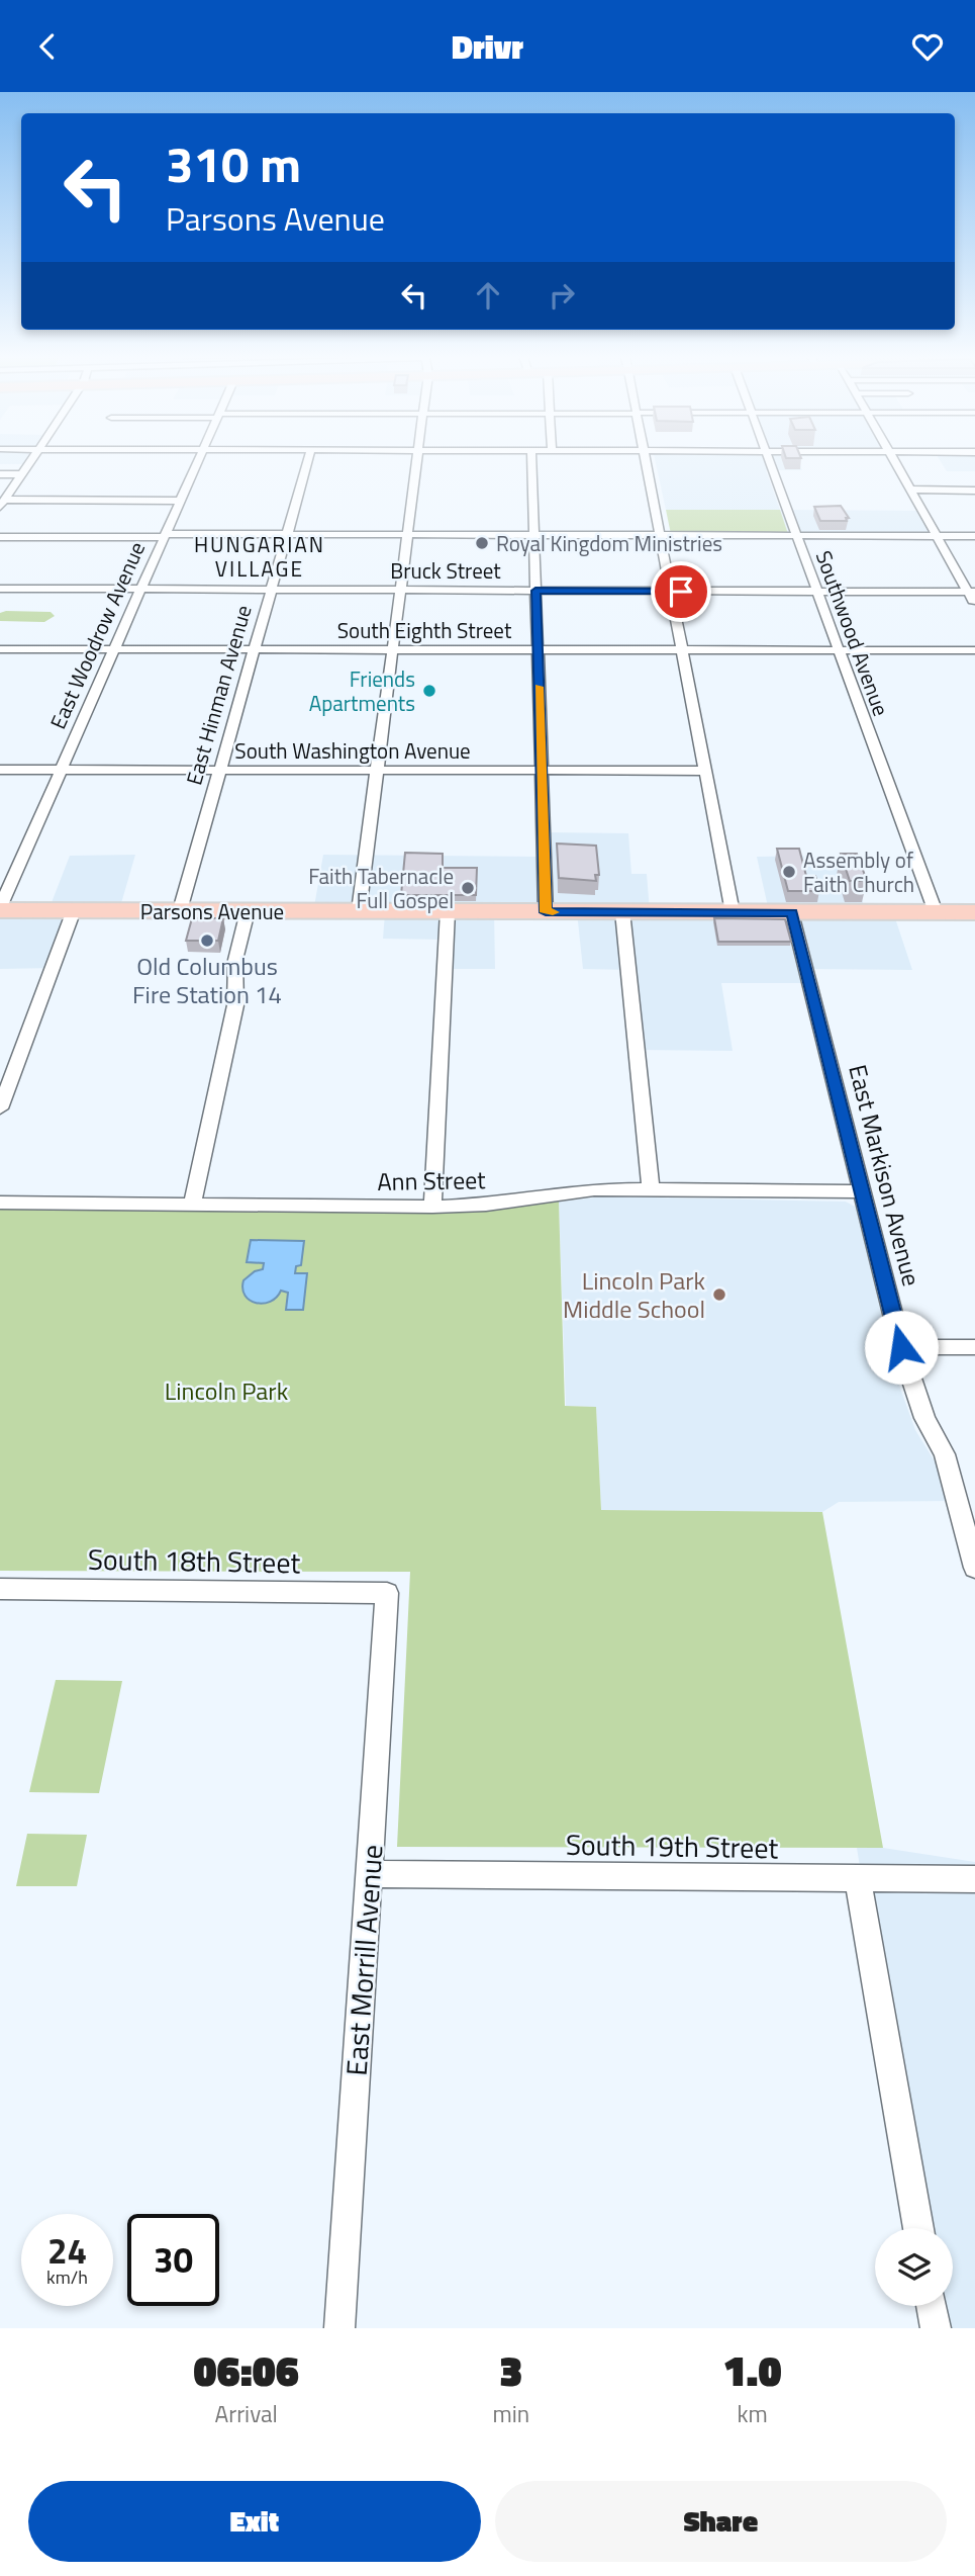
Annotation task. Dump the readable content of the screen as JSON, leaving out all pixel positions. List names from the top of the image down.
{
  "streets": {
    "main road": ["Parsons Avenue"],
    "street": [
      "Bruck Street",
      "South Eighth Street",
      "Southwood Avenue",
      "East Woodrow Avenue",
      "East Hinman Avenue",
      "South Washington Avenue",
      "East Markison Avenue",
      "Ann Street",
      "South 18th Street",
      "South 19th Street",
      "East Morrill Avenue"
    ]
  },
  "crossings": [
    ["Bruck Street", "Southwood Avenue"],
    ["Bruck Street", "East Woodrow Avenue"],
    ["Bruck Street", "East Hinman Avenue"],
    ["South Eighth Street", "Southwood Avenue"],
    ["South Eighth Street", "East Woodrow Avenue"],
    ["South Eighth Street", "East Hinman Avenue"],
    ["Southwood Avenue", "Parsons Avenue"],
    ["East Woodrow Avenue", "South Washington Avenue"],
    ["East Woodrow Avenue", "Parsons Avenue"],
    ["East Hinman Avenue", "South Washington Avenue"],
    ["East Hinman Avenue", "Parsons Avenue"],
    ["Parsons Avenue", "East Markison Avenue"],
    ["East Markison Avenue", "Ann Street"],
    ["South 18th Street", "East Morrill Avenue"],
    ["South 19th Street", "East Morrill Avenue"]
  ],
  "districts": ["HUNGARIAN VILLAGE"],
  "parks": ["Lincoln Park"],
  "places": [
    "Royal Kingdom Ministries",
    "Friends Apartments",
    "Assembly of Faith Church",
    "Faith Tabernacle Full Gospel",
    "Old Columbus Fire Station 14",
    "Lincoln Park Middle School"
  ],
  "page": {
    "header": "Drivr",
    "turn": ["310 m", "Parsons Avenue"],
    "speed": "24 km/h",
    "limit": "30",
    "eta": [
      "06:06",
      "Arrival",
      "3",
      "min",
      "1.0",
      "km"
    ],
    "buttons": ["Exit", "Share"]
  }
}
